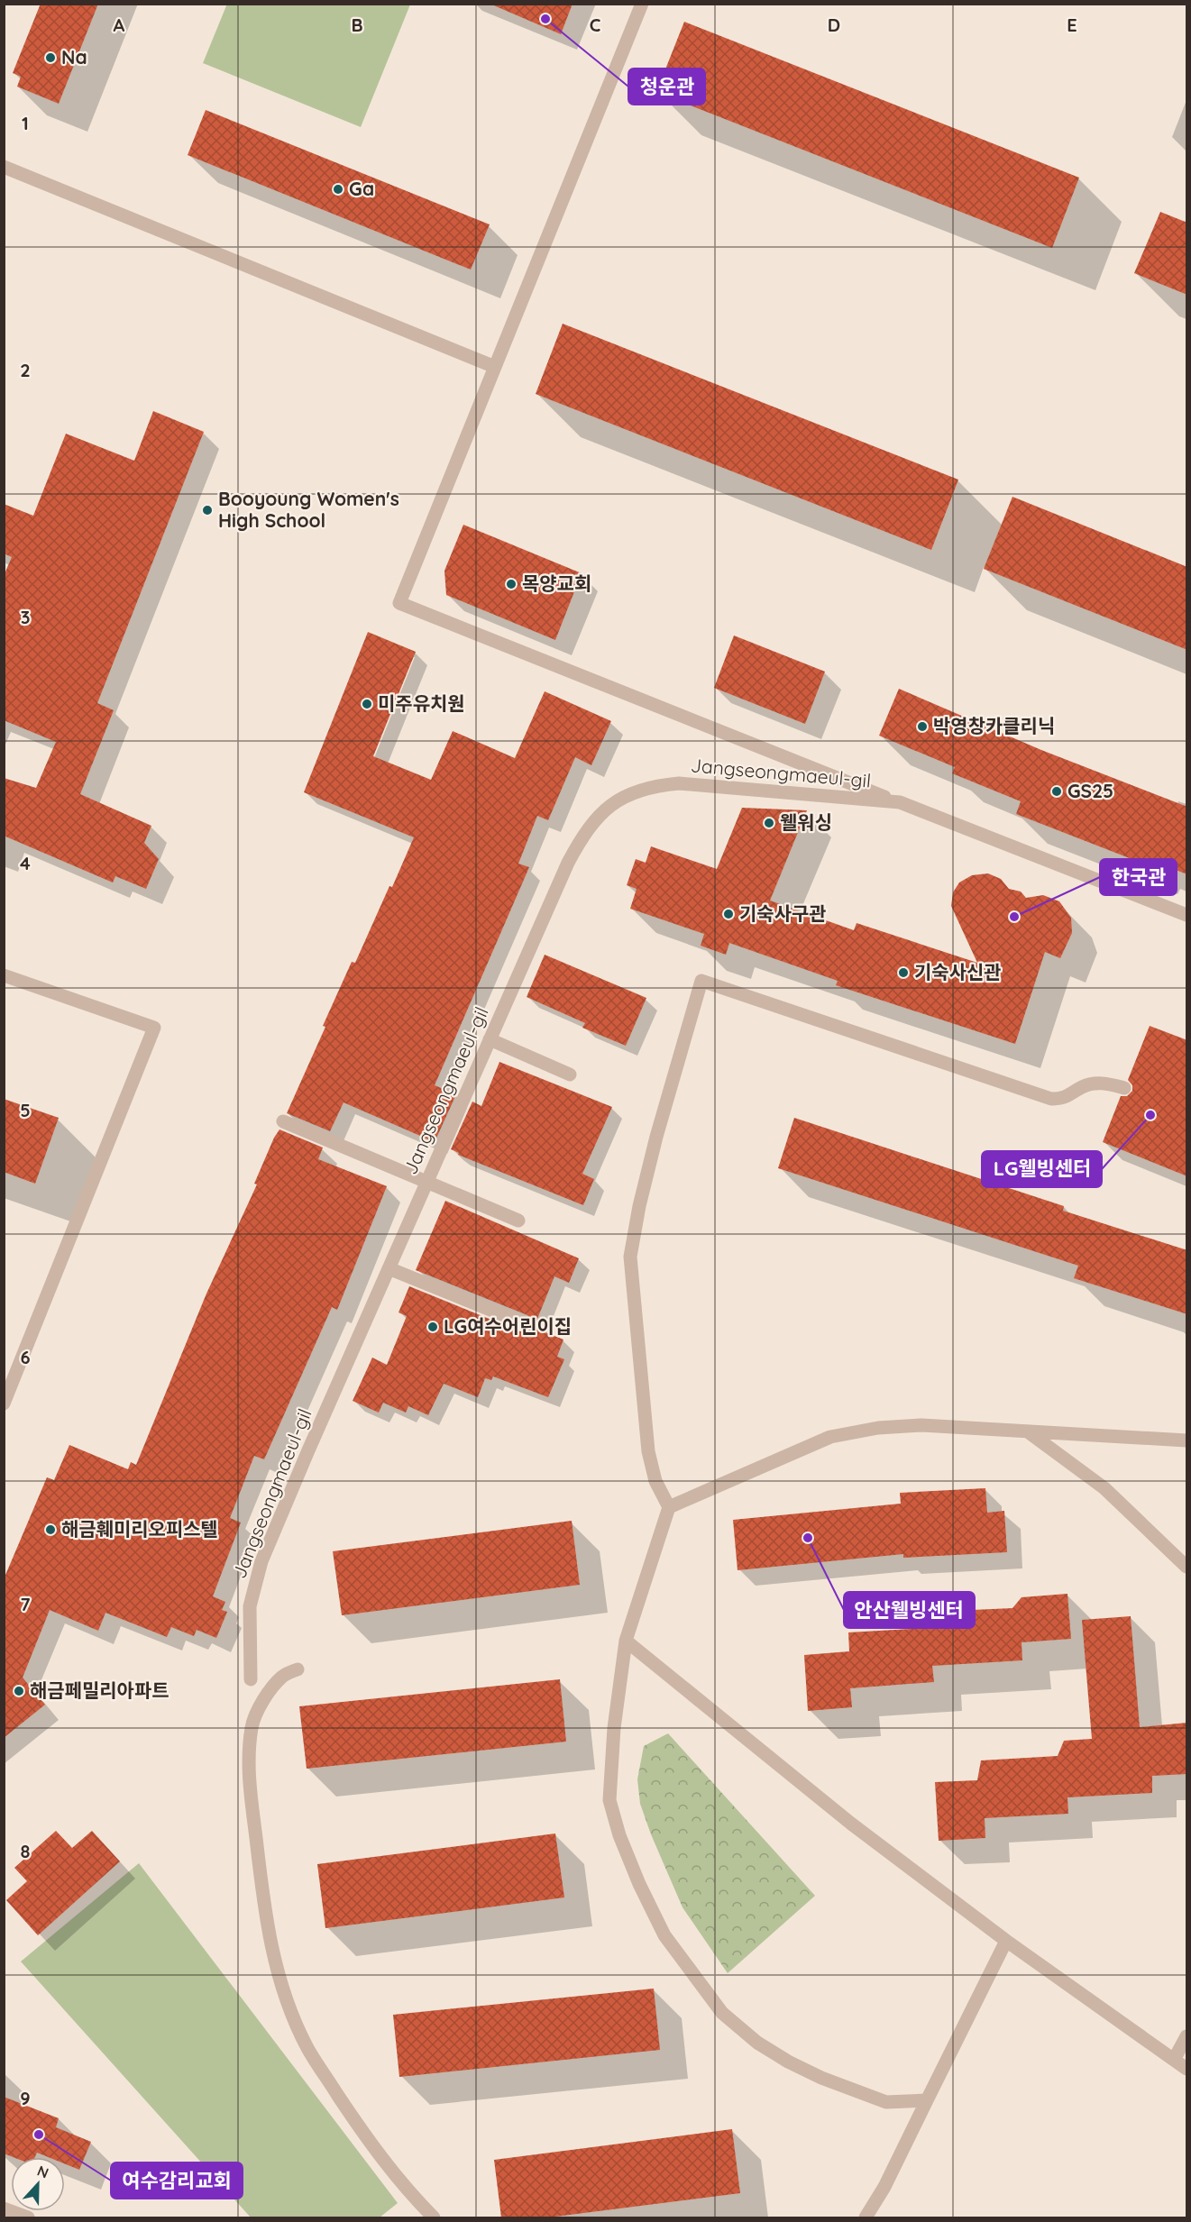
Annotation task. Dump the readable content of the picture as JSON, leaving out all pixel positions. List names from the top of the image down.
{
  "streets": {
    "street": ["Jangseongmaeul-gil"]
  },
  "places": [
    "청운관",
    "Na",
    "Ga",
    "Booyoung Women's High School",
    "목양교회",
    "미주유치원",
    "박영창카클리닉",
    "GS25",
    "웰워싱",
    "기숙사구관",
    "한국관",
    "기숙사신관",
    "LG웰빙센터",
    "LG여수어린이집",
    "해금훼미리오피스텔",
    "안산웰빙센터",
    "해금페밀리아파트",
    "여수감리교회"
  ],
  "north": "top",
  "grid": {
    "columns": [
      "A",
      "B",
      "C",
      "D",
      "E"
    ],
    "rows": [
      "1",
      "2",
      "3",
      "4",
      "5",
      "6",
      "7",
      "8",
      "9"
    ]
  }
}
